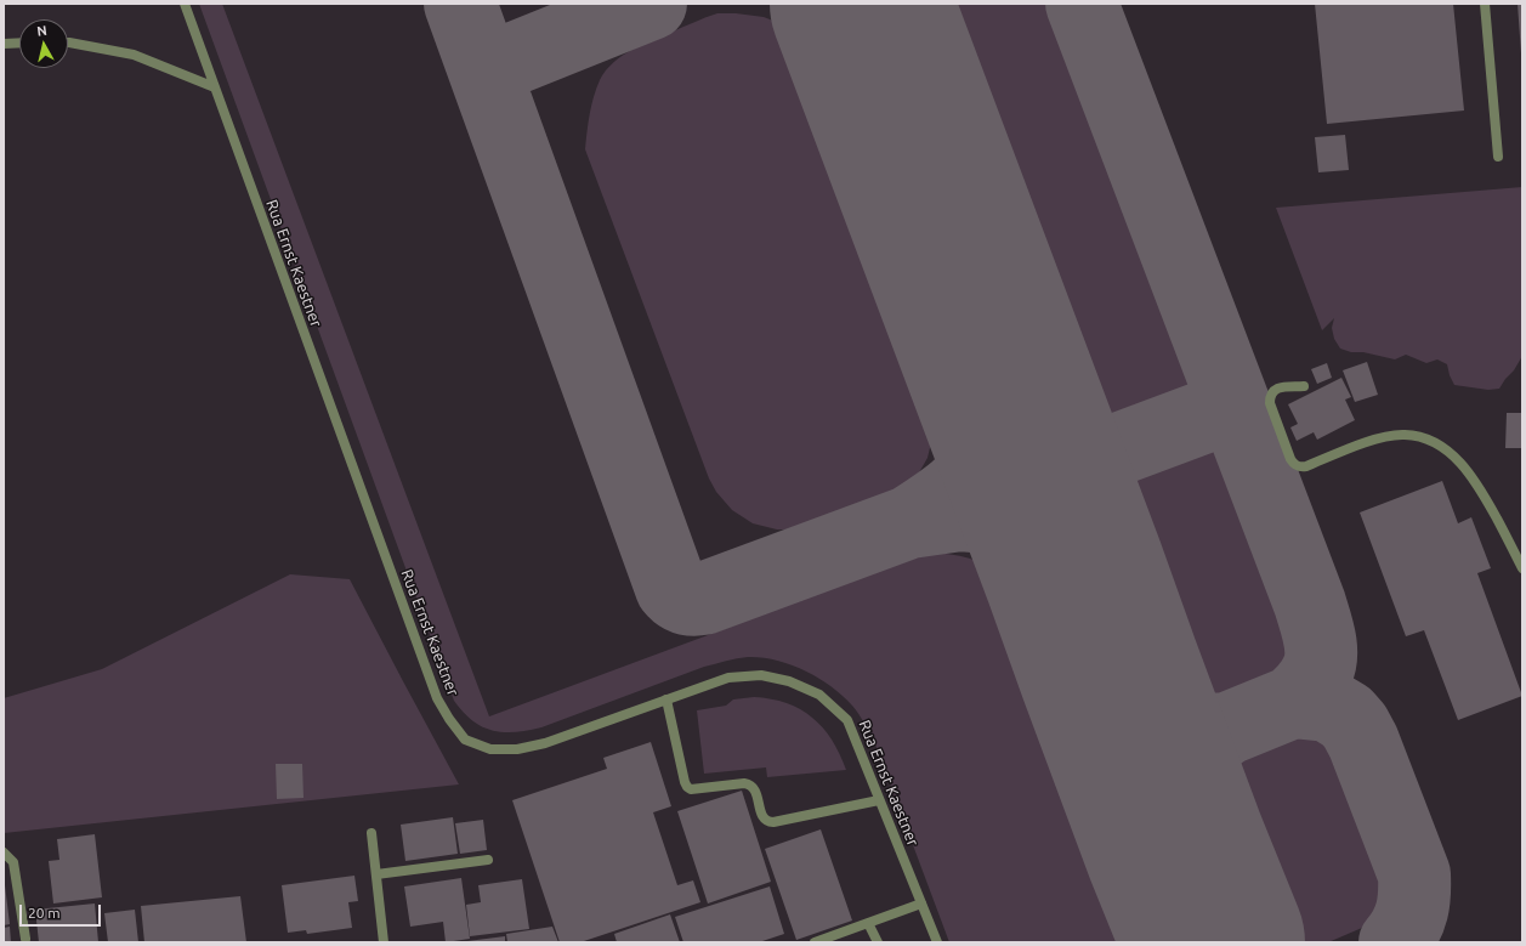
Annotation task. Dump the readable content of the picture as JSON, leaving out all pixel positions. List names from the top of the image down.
{
  "streets": {
    "street": ["Rua Ernst Kaestner"]
  },
  "scale_bar": "20 m",
  "north": "top"
}
